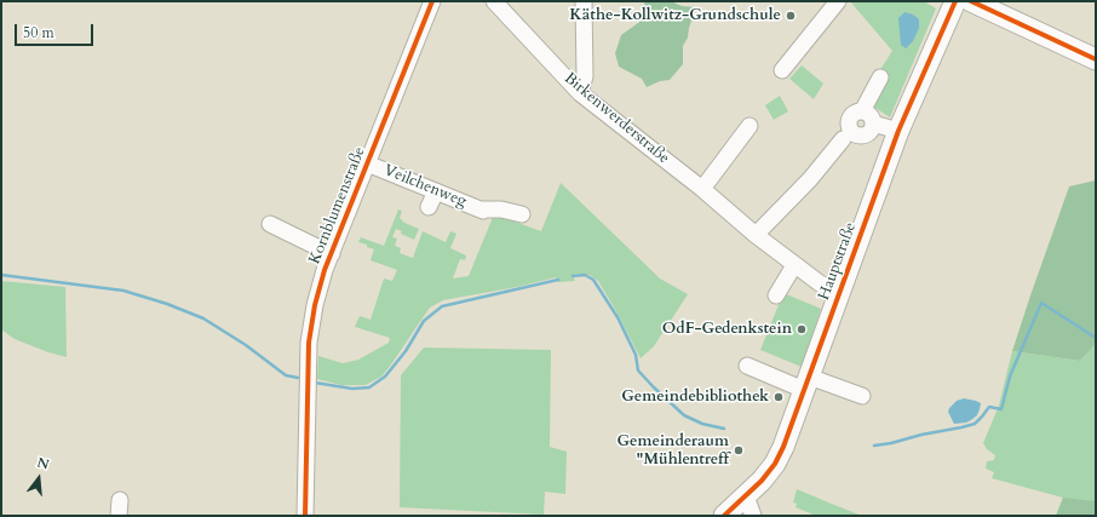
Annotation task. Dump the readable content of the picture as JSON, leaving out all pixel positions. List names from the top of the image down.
{
  "streets": {
    "main road": ["Hauptstraße"],
    "street": ["Birkenwerderstraße", "Veilchenweg", "Kornblumenstraße"]
  },
  "crossings": [
    ["Birkenwerderstraße", "Hauptstraße"],
    ["Veilchenweg", "Kornblumenstraße"]
  ],
  "places": [
    "Käthe-Kollwitz-Grundschule",
    "OdF-Gedenkstein",
    "Gemeindebibliothek",
    "Gemeinderaum \"Mühlentreff"
  ],
  "scale_bar": "50 m",
  "north": "top"
}
